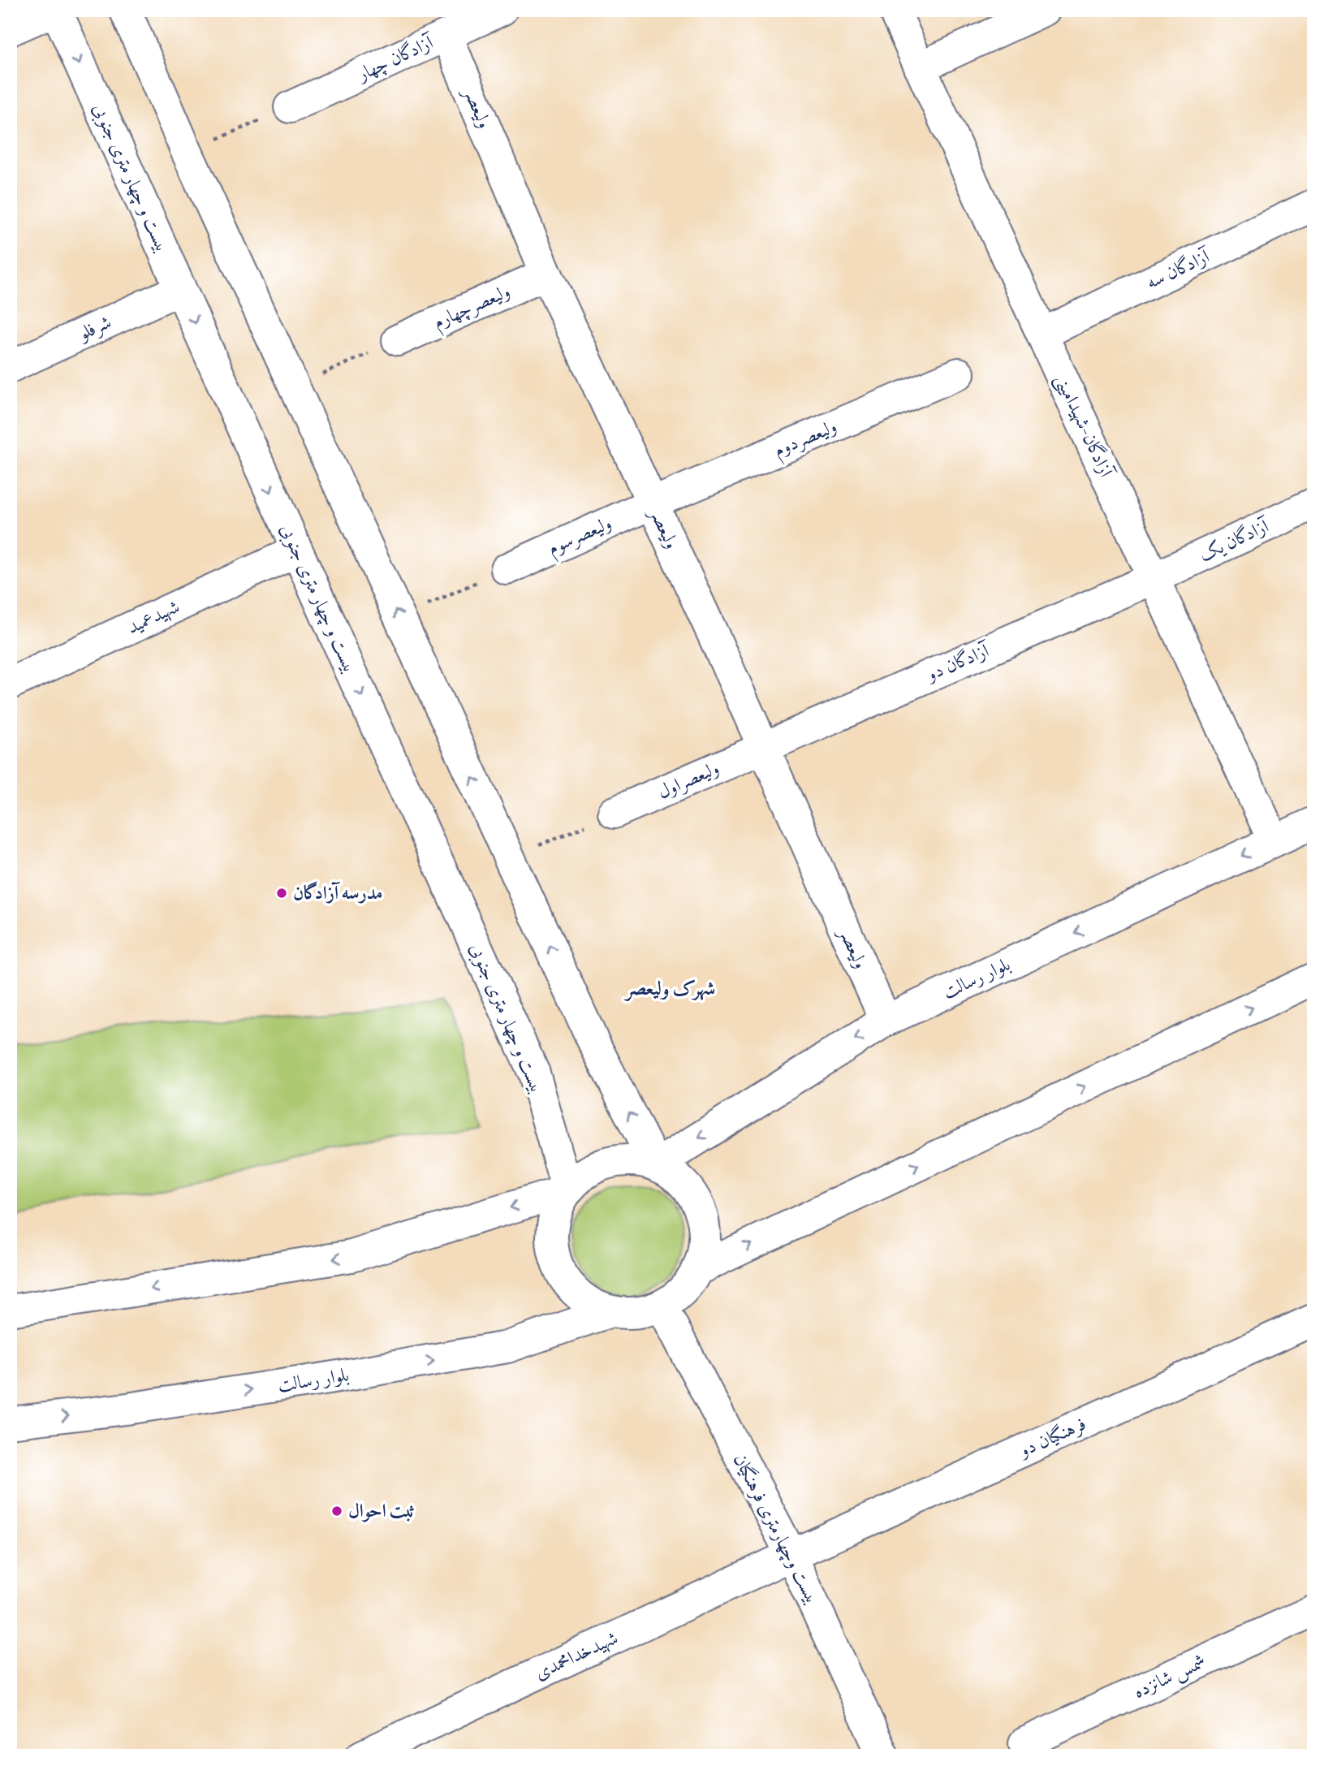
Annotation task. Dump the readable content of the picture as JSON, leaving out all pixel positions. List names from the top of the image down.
{
  "streets": {
    "street": [
      "آزادگان چهار",
      "ولیعصر",
      "بیست و چهار متری جنوبی",
      "آزادگان سه",
      "ولیعصرچهارم",
      "شرفلو",
      "آزادگان-شهیدامینی",
      "ولیعصردوم",
      "ولیعصرسوم",
      "آزادگان یک",
      "شهیدعمید",
      "آزادگان دو",
      "ولیعصراول",
      "بلوار رسالت",
      "فرهنگیان دو",
      "بیست وچهارمتری فرهنگیان",
      "شهیدخدامحمدی",
      "شمس شانزده"
    ]
  },
  "crossings": [
    ["آزادگان چهار", "ولیعصر"],
    ["ولیعصر", "ولیعصرچهارم"],
    ["ولیعصر", "ولیعصردوم"],
    ["ولیعصر", "ولیعصرسوم"],
    ["ولیعصر", "آزادگان دو"],
    ["ولیعصر", "ولیعصراول"],
    ["ولیعصر", "بلوار رسالت"],
    ["بیست و چهار متری جنوبی", "شرفلو"],
    ["بیست و چهار متری جنوبی", "شهیدعمید"],
    ["بیست و چهار متری جنوبی", "بلوار رسالت"],
    ["بیست و چهار متری جنوبی", "بیست وچهارمتری فرهنگیان"],
    ["آزادگان سه", "آزادگان-شهیدامینی"],
    ["آزادگان-شهیدامینی", "آزادگان یک"],
    ["آزادگان-شهیدامینی", "آزادگان دو"],
    ["آزادگان-شهیدامینی", "بلوار رسالت"],
    ["ولیعصردوم", "ولیعصرسوم"],
    ["آزادگان یک", "آزادگان دو"],
    ["آزادگان دو", "ولیعصراول"],
    ["بلوار رسالت", "بیست وچهارمتری فرهنگیان"],
    ["فرهنگیان دو", "بیست وچهارمتری فرهنگیان"],
    ["فرهنگیان دو", "شهیدخدامحمدی"],
    ["بیست وچهارمتری فرهنگیان", "شهیدخدامحمدی"]
  ],
  "districts": ["شهرک ولیعصر"],
  "places": ["مدرسه آزادگان", "ثبت احوال"]
}
